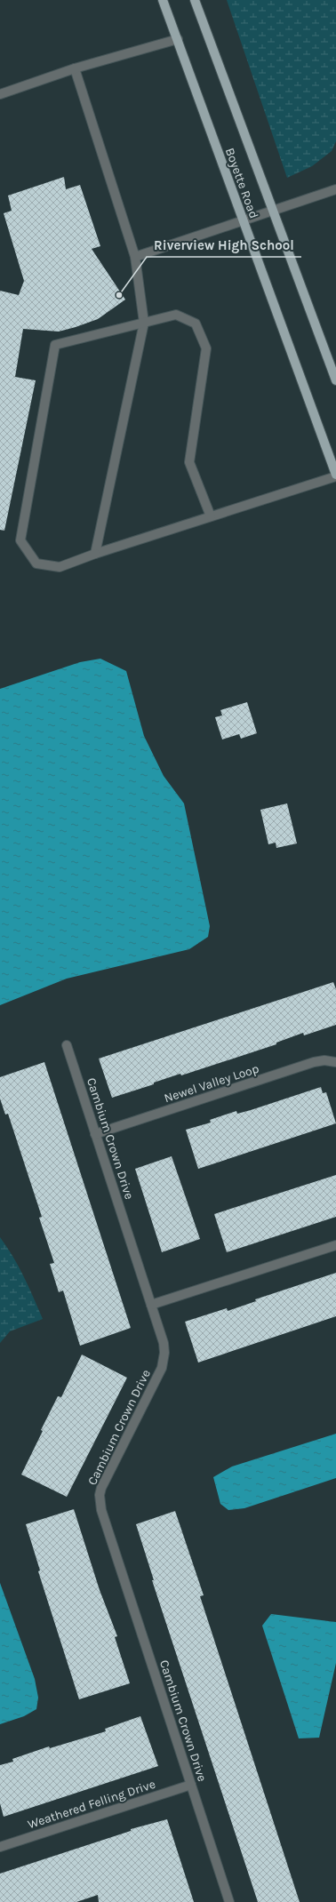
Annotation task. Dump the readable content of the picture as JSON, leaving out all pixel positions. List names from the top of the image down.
{
  "streets": {
    "main road": ["Boyette Road"],
    "street": ["Newel Valley Loop", "Cambium Crown Drive", "Weathered Felling Drive"]
  },
  "crossings": [
    ["Newel Valley Loop", "Cambium Crown Drive"],
    ["Cambium Crown Drive", "Weathered Felling Drive"]
  ],
  "places": ["Riverview High School"]
}
